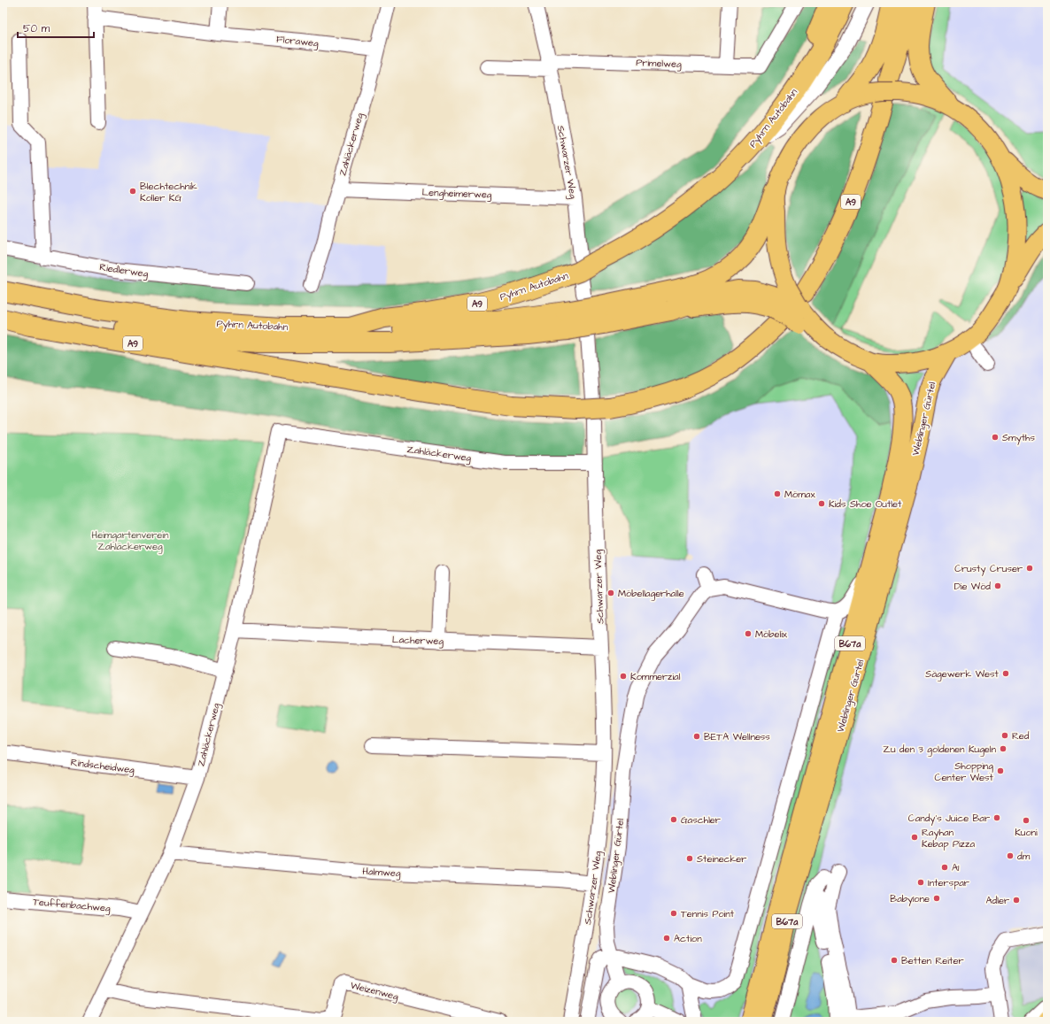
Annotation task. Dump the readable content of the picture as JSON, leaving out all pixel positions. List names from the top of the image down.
{
  "streets": {
    "highway": ["Pyhrn Autobahn", "A9"],
    "main road": ["Weblinger Gürtel", "B67a"],
    "street": [
      "Floraweg",
      "Primelweg",
      "Zahläckerweg",
      "Schwarzer Weg",
      "Lengheimerweg",
      "Riedlerweg",
      "Lacherweg",
      "Rindscheidweg",
      "Halmweg",
      "Teuffenbachweg",
      "Weizenweg"
    ]
  },
  "crossings": [
    ["Floraweg", "Zahläckerweg"],
    ["Primelweg", "Schwarzer Weg"],
    ["Pyhrn Autobahn", "Schwarzer Weg"],
    ["Zahläckerweg", "Schwarzer Weg"],
    ["Zahläckerweg", "Lengheimerweg"],
    ["Zahläckerweg", "Lacherweg"],
    ["Zahläckerweg", "Rindscheidweg"],
    ["Zahläckerweg", "Halmweg"],
    ["Zahläckerweg", "Teuffenbachweg"],
    ["Zahläckerweg", "Weizenweg"],
    ["Schwarzer Weg", "Lengheimerweg"],
    ["Schwarzer Weg", "Lacherweg"],
    ["Schwarzer Weg", "Halmweg"]
  ],
  "parks": ["Heimgartenverein Zahläckerweg"],
  "places": [
    "Blechtechnik Koller KG",
    "Smyths",
    "Mömax",
    "Kids Shoe Outlet",
    "Crusty Cruser",
    "Die Wöd",
    "Möbellagerhalle",
    "Möbelix",
    "Sägewerk West",
    "Kommerzial",
    "Red",
    "BETA Wellness",
    "Zu den 3 goldenen Kugeln",
    "Shopping Center West",
    "Candy‘s Juice Bar",
    "Gaschler",
    "Kuoni",
    "Rayhan Kebap Pizza",
    "dm",
    "Steinecker",
    "A1",
    "Interspar",
    "Baby1one",
    "Adler",
    "Tennis Point",
    "Action",
    "Betten Reiter"
  ],
  "scale_bar": "50 m"
}
